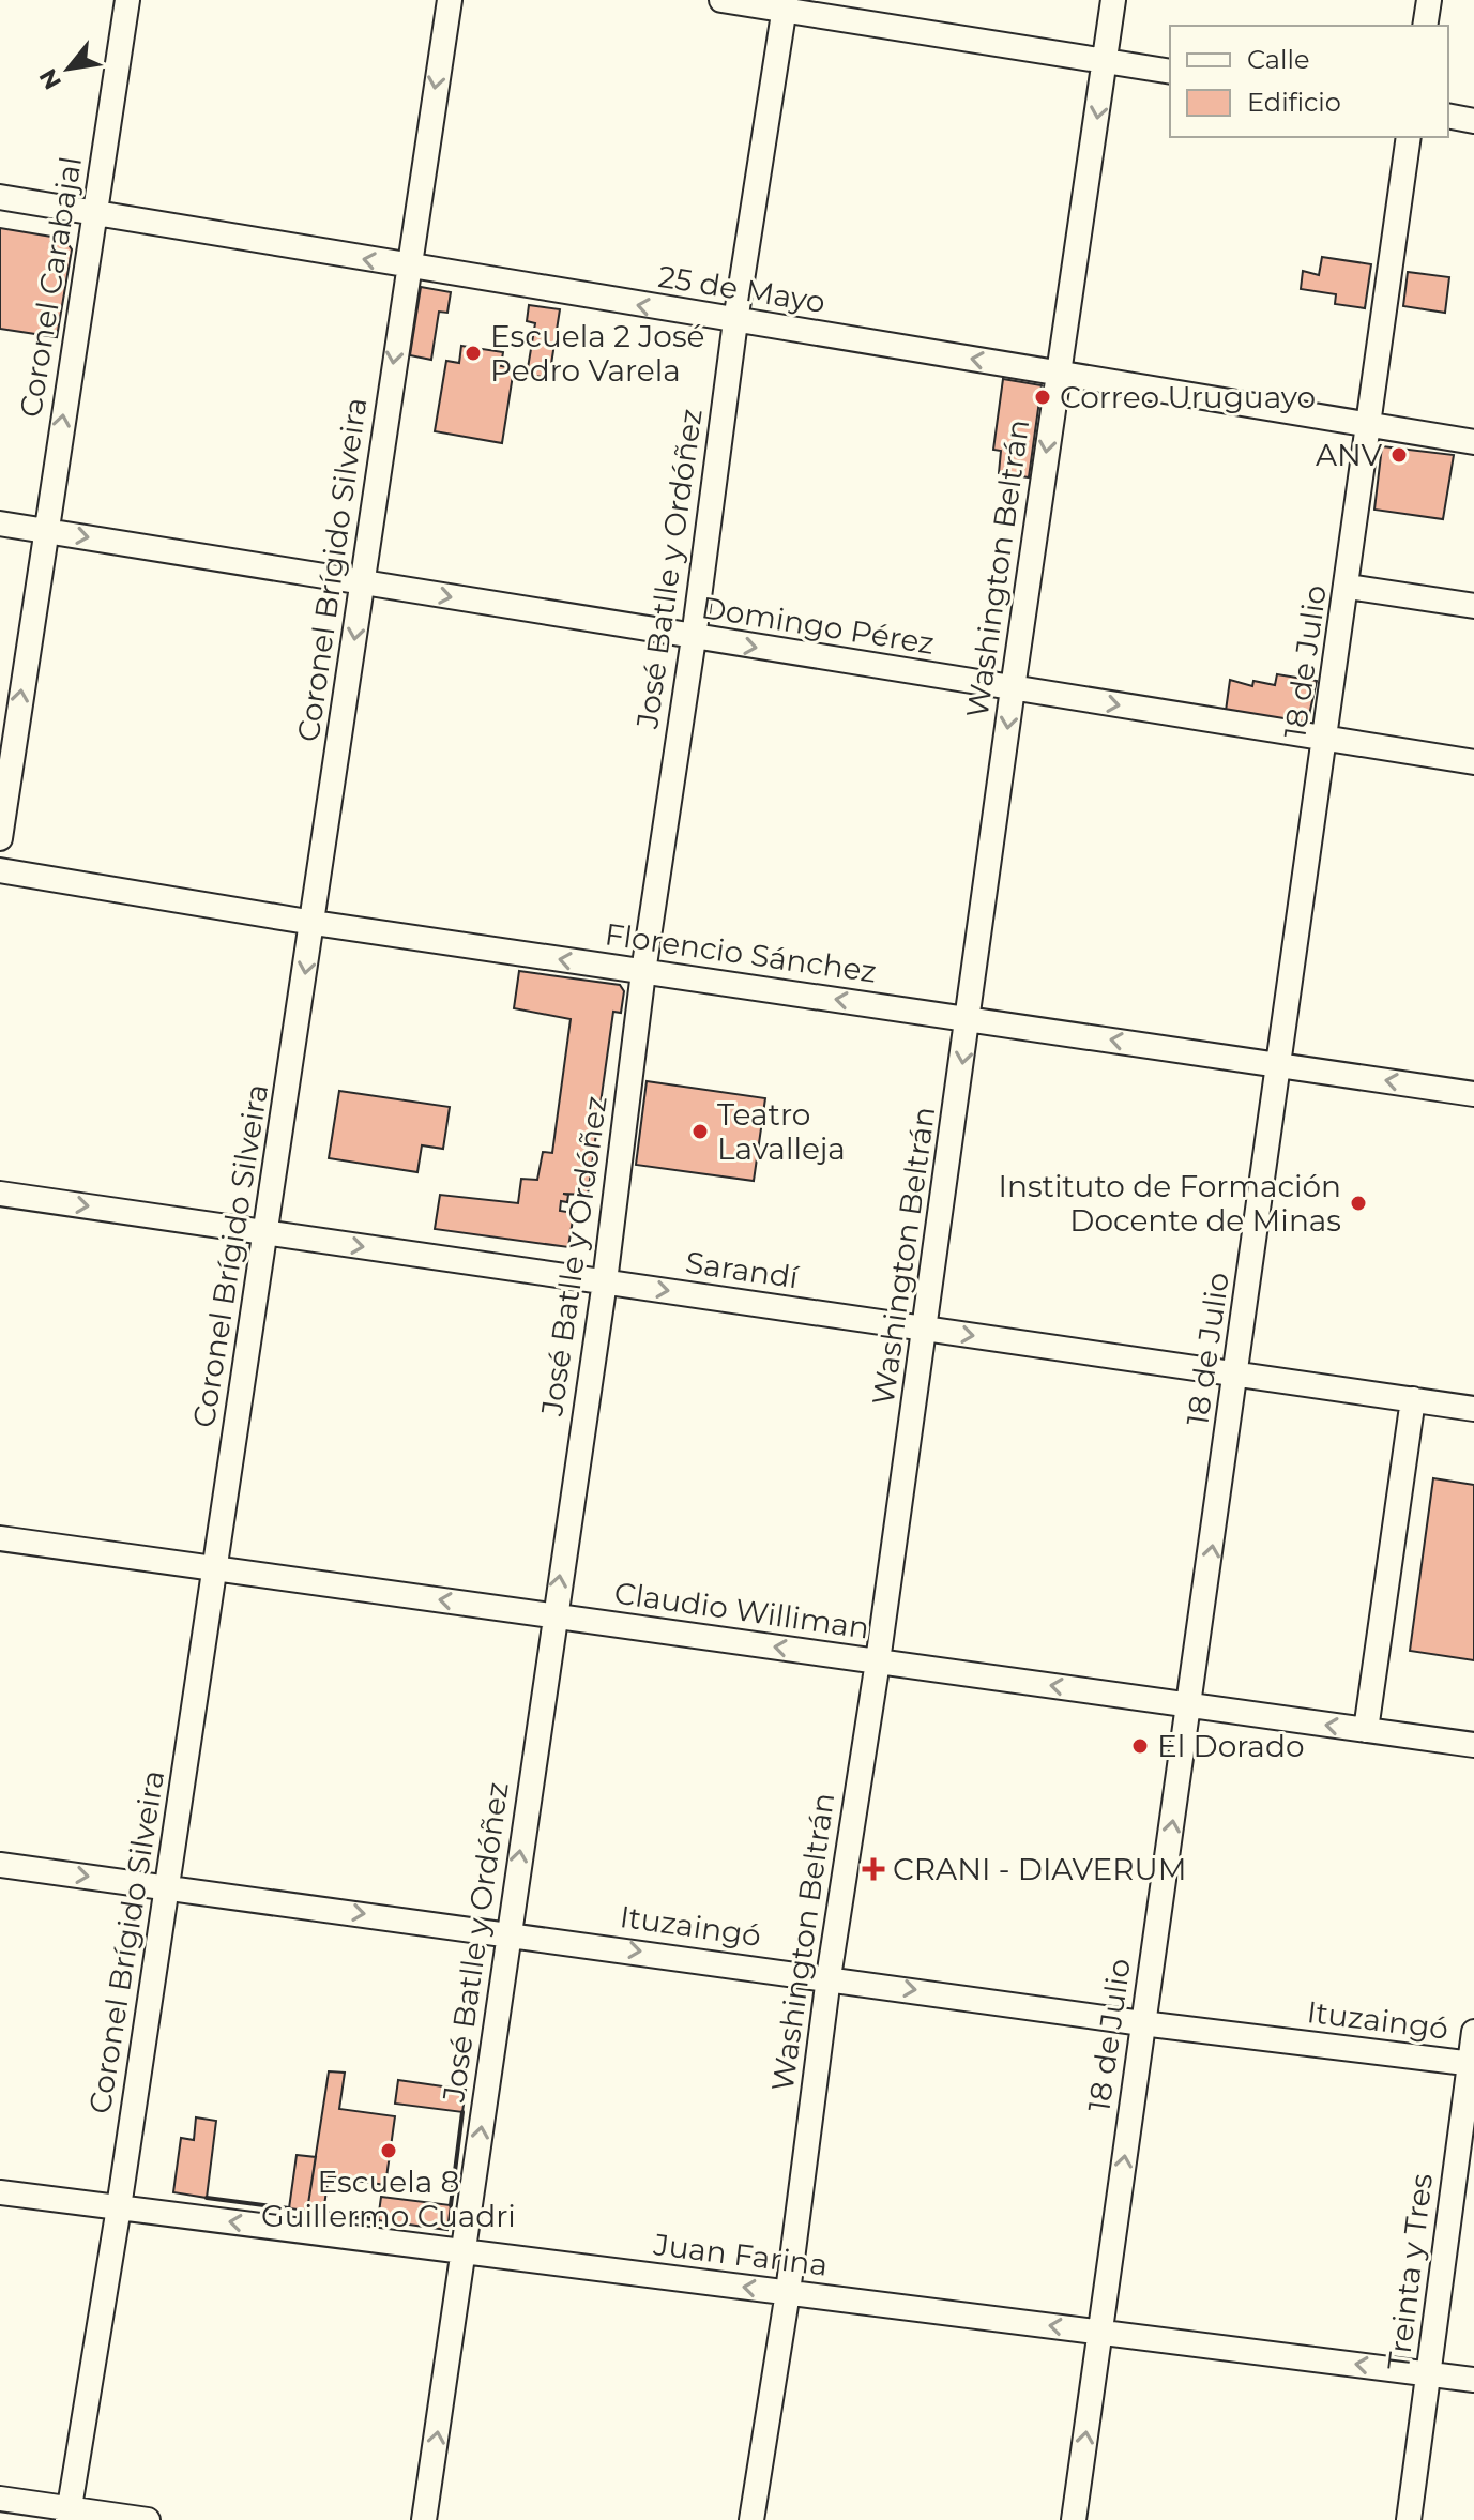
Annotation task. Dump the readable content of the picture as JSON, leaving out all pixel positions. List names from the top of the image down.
{
  "streets": {
    "street": [
      "Coronel Carabajal",
      "25 de Mayo",
      "José Batlle y Ordóñez",
      "Washington Beltrán",
      "Coronel Brígido Silveira",
      "Domingo Pérez",
      "18 de Julio",
      "Florencio Sánchez",
      "Sarandí",
      "Claudio Williman",
      "Ituzaingó",
      "Juan Farina",
      "Treinta y Tres"
    ]
  },
  "crossings": [
    ["Coronel Carabajal", "25 de Mayo"],
    ["Coronel Carabajal", "Domingo Pérez"],
    ["25 de Mayo", "José Batlle y Ordóñez"],
    ["25 de Mayo", "Washington Beltrán"],
    ["25 de Mayo", "Coronel Brígido Silveira"],
    ["25 de Mayo", "18 de Julio"],
    ["José Batlle y Ordóñez", "Domingo Pérez"],
    ["José Batlle y Ordóñez", "Florencio Sánchez"],
    ["José Batlle y Ordóñez", "Sarandí"],
    ["José Batlle y Ordóñez", "Claudio Williman"],
    ["José Batlle y Ordóñez", "Ituzaingó"],
    ["José Batlle y Ordóñez", "Juan Farina"],
    ["Washington Beltrán", "Domingo Pérez"],
    ["Washington Beltrán", "Florencio Sánchez"],
    ["Washington Beltrán", "Sarandí"],
    ["Washington Beltrán", "Claudio Williman"],
    ["Washington Beltrán", "Ituzaingó"],
    ["Washington Beltrán", "Juan Farina"],
    ["Coronel Brígido Silveira", "Domingo Pérez"],
    ["Coronel Brígido Silveira", "Florencio Sánchez"],
    ["Coronel Brígido Silveira", "Sarandí"],
    ["Coronel Brígido Silveira", "Claudio Williman"],
    ["Coronel Brígido Silveira", "Ituzaingó"],
    ["Coronel Brígido Silveira", "Juan Farina"],
    ["Domingo Pérez", "18 de Julio"],
    ["18 de Julio", "Florencio Sánchez"],
    ["18 de Julio", "Sarandí"],
    ["18 de Julio", "Claudio Williman"],
    ["18 de Julio", "Ituzaingó"],
    ["18 de Julio", "Juan Farina"],
    ["Ituzaingó", "Treinta y Tres"],
    ["Juan Farina", "Treinta y Tres"]
  ],
  "one_way": [
    "Coronel Carabajal",
    "25 de Mayo",
    "José Batlle y Ordóñez",
    "Washington Beltrán",
    "Coronel Brígido Silveira",
    "Domingo Pérez",
    "18 de Julio",
    "Florencio Sánchez",
    "Sarandí",
    "Claudio Williman",
    "Ituzaingó",
    "Juan Farina"
  ],
  "places": {
    "other": [
      "Escuela 2 José Pedro Varela",
      "Correo Uruguayo",
      "ANV",
      "Teatro Lavalleja",
      "Instituto de Formación Docente de Minas",
      "El Dorado",
      "Escuela 8 Guillermo Cuadri"
    ],
    "health": ["CRANI - DIAVERUM"]
  },
  "legend": ["Calle", "Edificio"],
  "north": "bottom left"
}
